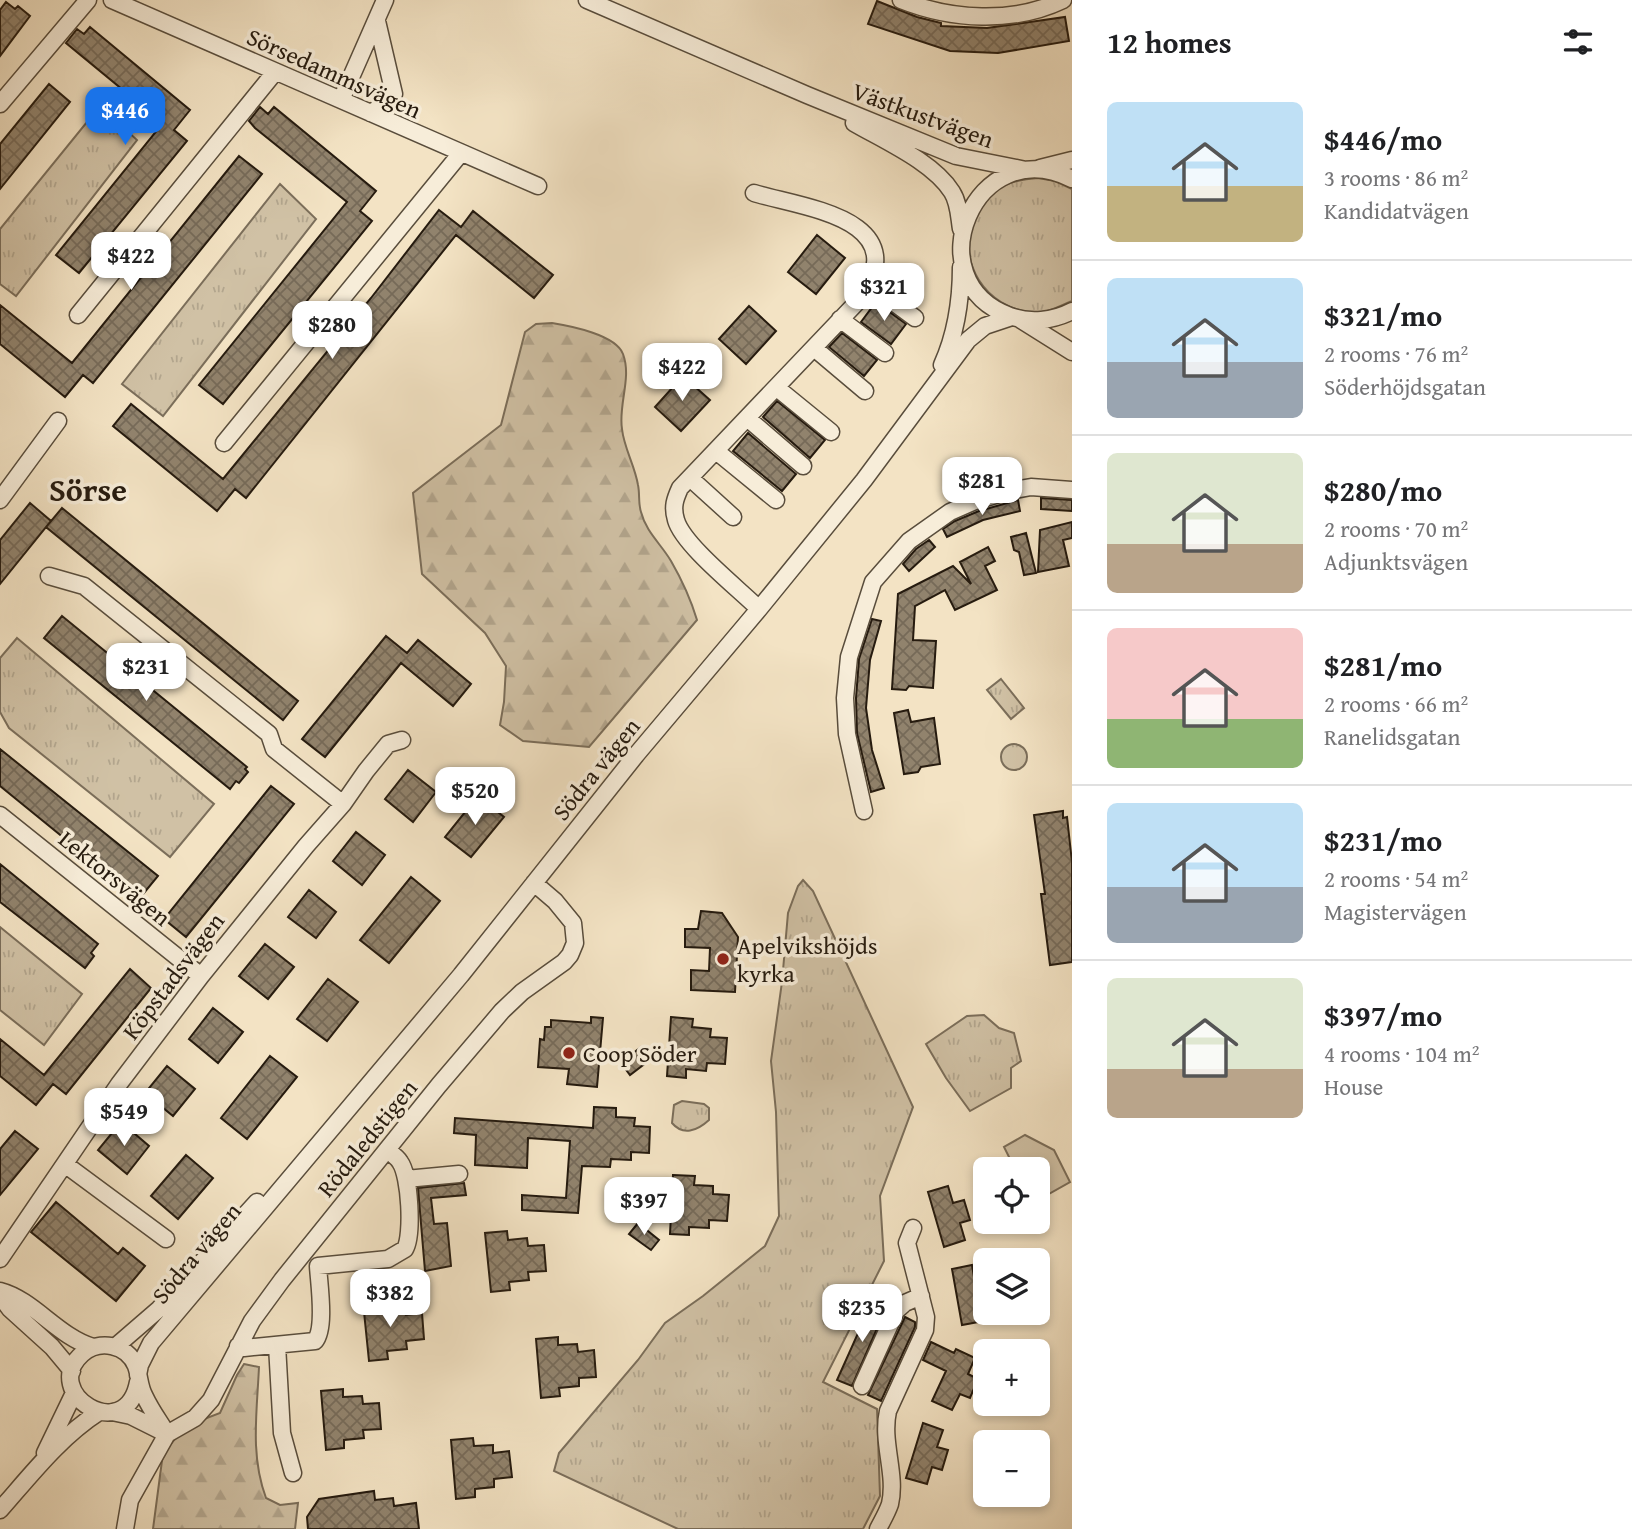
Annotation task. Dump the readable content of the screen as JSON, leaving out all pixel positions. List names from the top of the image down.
{
  "streets": {
    "street": [
      "Sörsedammsvägen",
      "Västkustvägen",
      "Södra vägen",
      "Lektorsvägen",
      "Köpstadsvägen",
      "Rödaledstigen"
    ]
  },
  "crossings": [
    ["Västkustvägen", "Södra vägen"],
    ["Södra vägen", "Rödaledstigen"],
    ["Lektorsvägen", "Köpstadsvägen"]
  ],
  "districts": ["Sörse"],
  "places": ["Apelvikshöjds kyrka", "Coop Söder"],
  "page": {
    "heading": "12 homes",
    "list": [
      {
        "name": "$446/mo",
        "note": "3 rooms · 86 m² · Kandidatvägen"
      },
      {
        "name": "$321/mo",
        "note": "2 rooms · 76 m² · Söderhöjdsgatan"
      },
      {
        "name": "$280/mo",
        "note": "2 rooms · 70 m² · Adjunktsvägen"
      },
      {
        "name": "$281/mo",
        "note": "2 rooms · 66 m² · Ranelidsgatan"
      },
      {
        "name": "$231/mo",
        "note": "2 rooms · 54 m² · Magistervägen"
      },
      {
        "name": "$397/mo",
        "note": "4 rooms · 104 m² · House"
      }
    ],
    "price": [
      "$446",
      "$422",
      "$321",
      "$280",
      "$422",
      "$281",
      "$231",
      "$520",
      "$549",
      "$397",
      "$382",
      "$235"
    ],
    "map_buttons": ["+", "−"]
  }
}
